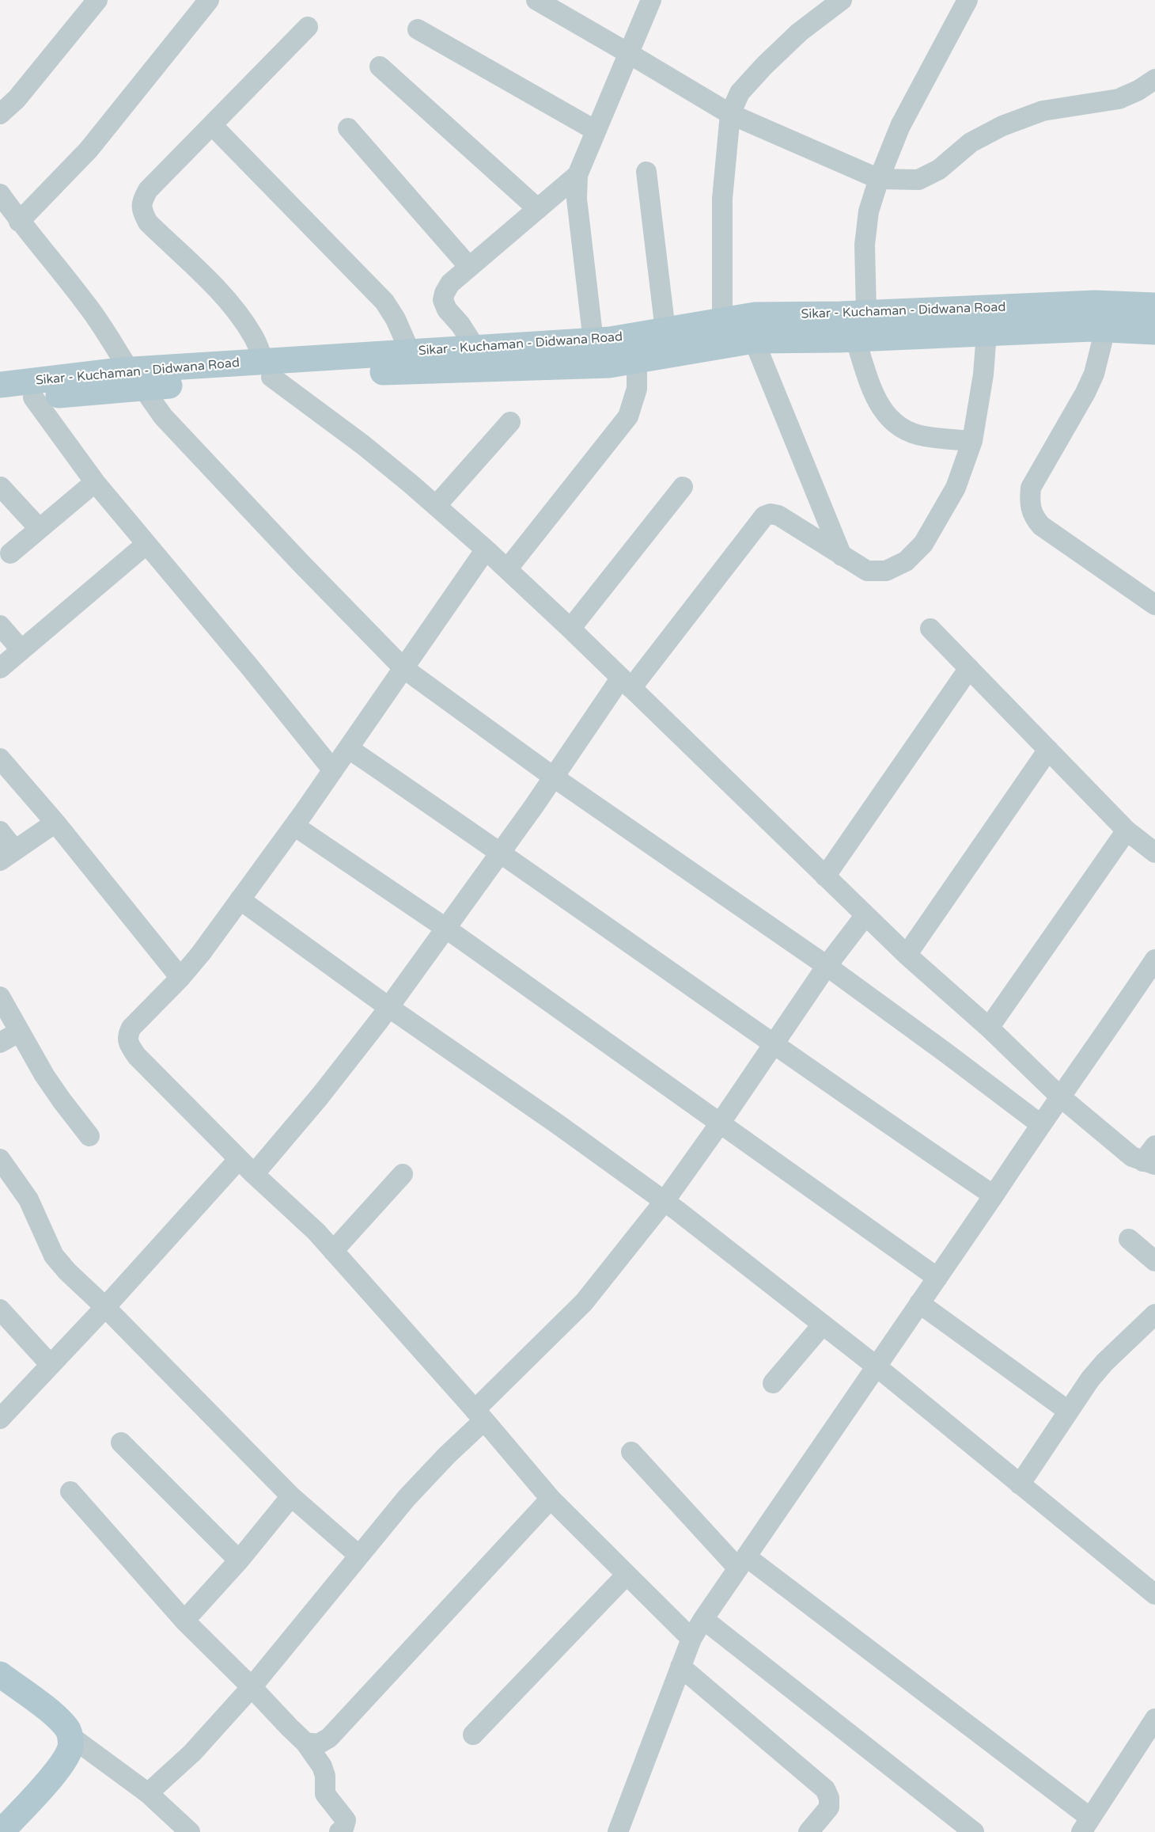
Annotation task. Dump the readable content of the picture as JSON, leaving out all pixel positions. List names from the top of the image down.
{
  "streets": {
    "main road": ["Sikar - Kuchaman - Didwana Road"]
  }
}
